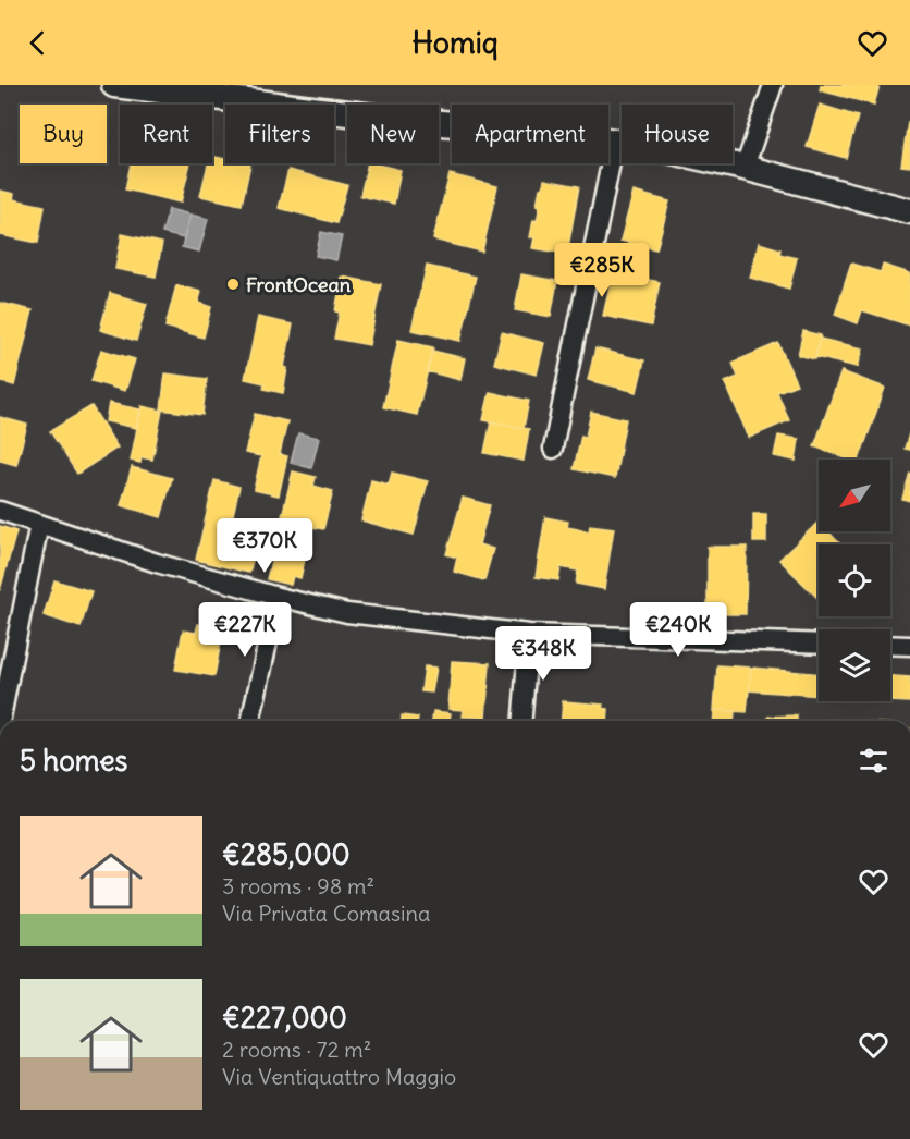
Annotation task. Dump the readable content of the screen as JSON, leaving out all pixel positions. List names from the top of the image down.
{
  "places": ["FrontOcean"],
  "north": "bottom left",
  "page": {
    "header": "Homiq",
    "chip": [
      "Buy",
      "Rent",
      "Filters",
      "New",
      "Apartment",
      "House"
    ],
    "price": [
      "€285K",
      "€370K",
      "€227K",
      "€240K",
      "€348K"
    ],
    "heading": "5 homes",
    "list": [
      {
        "name": "€285,000",
        "note": "3 rooms · 98 m² · Via Privata Comasina"
      },
      {
        "name": "€227,000",
        "note": "2 rooms · 72 m² · Via Ventiquattro Maggio"
      }
    ]
  }
}
